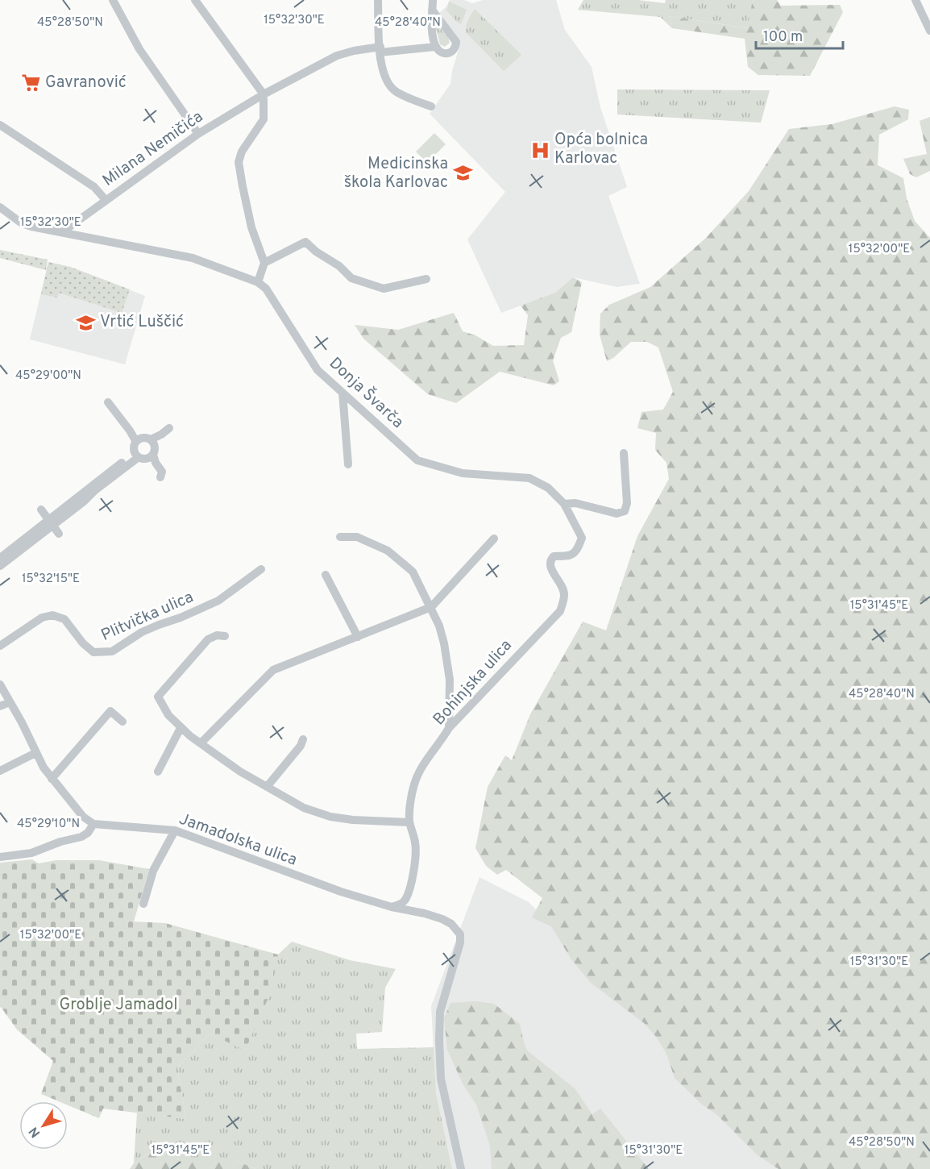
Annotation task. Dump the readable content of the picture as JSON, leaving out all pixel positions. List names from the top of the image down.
{
  "streets": {
    "street": [
      "Milana Nemičića",
      "Donja Švarča",
      "Plitvička ulica",
      "Bohinjska ulica",
      "Jamadolska ulica"
    ]
  },
  "crossings": [
    ["Donja Švarča", "Bohinjska ulica"],
    ["Bohinjska ulica", "Jamadolska ulica"]
  ],
  "parks": ["Groblje Jamadol"],
  "places": {
    "supermarket": ["Gavranović"],
    "hospital": ["Opća bolnica Karlovac"],
    "school or university": ["Medicinska škola Karlovac", "Vrtić Luščić"]
  },
  "scale_bar": "100 m",
  "north": "bottom left",
  "coordinates": [
    "15°32'30\"E",
    "45°28'50\"N",
    "45°28'40\"N",
    "15°32'00\"E",
    "45°29'00\"N",
    "15°32'15\"E",
    "15°31'45\"E",
    "45°29'10\"N",
    "15°31'30\"E"
  ]
}
